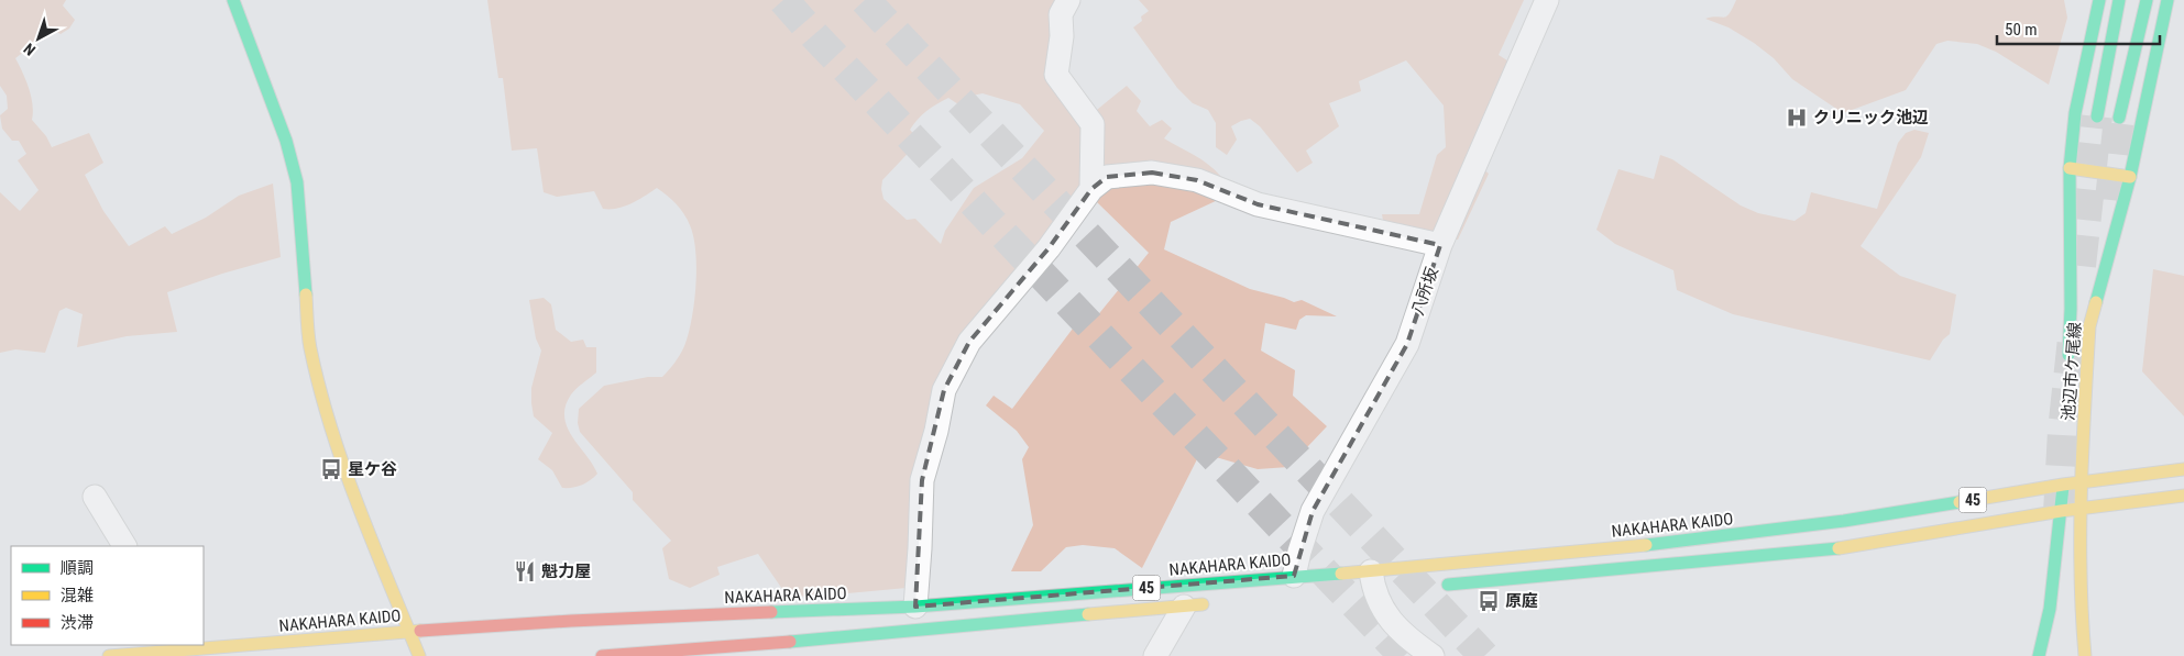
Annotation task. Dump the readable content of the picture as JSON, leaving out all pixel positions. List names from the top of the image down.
{
  "streets": {
    "main road": ["池辺市ケ尾線", "45", "NAKAHARA KAIDO"],
    "street": ["八所坂"]
  },
  "crossings": [
    ["八所坂", "NAKAHARA KAIDO"],
    ["池辺市ケ尾線", "45"],
    ["池辺市ケ尾線", "NAKAHARA KAIDO"]
  ],
  "places": {
    "hospital": ["クリニック池辺"],
    "bus stop": ["星ケ谷", "原庭"],
    "restaurant": ["魁力屋"]
  },
  "legend": ["順調", "混雑", "渋滞"],
  "scale_bar": "50 m",
  "north": "bottom left"
}
